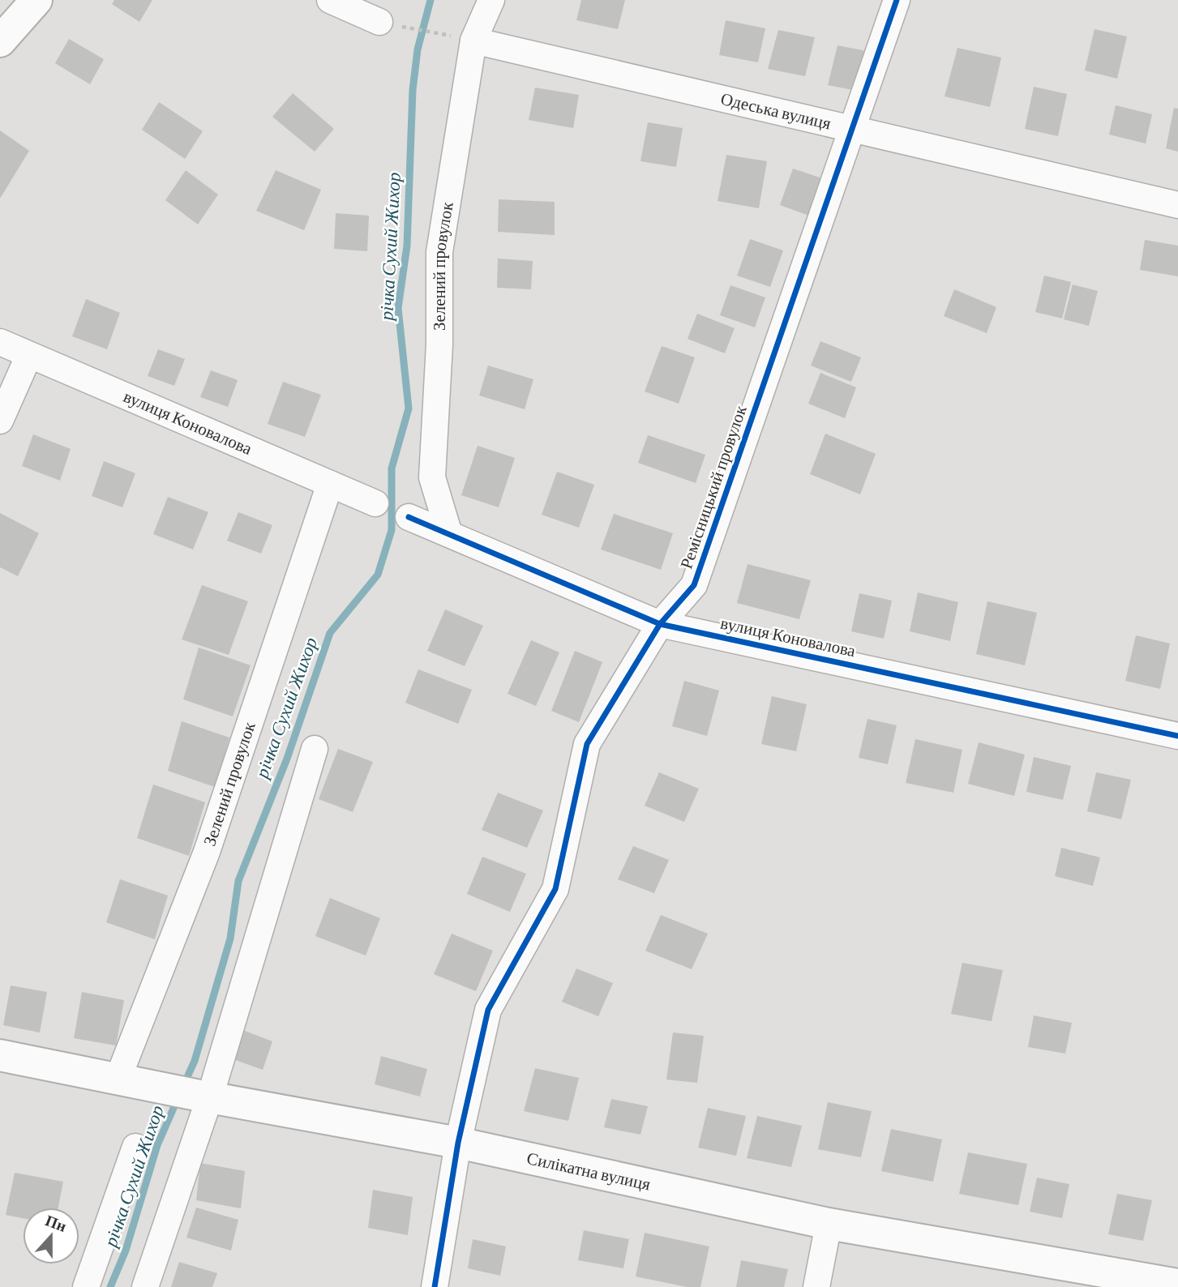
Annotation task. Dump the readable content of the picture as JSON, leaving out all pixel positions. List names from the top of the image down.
{
  "streets": {
    "main road": ["Силікатна вулиця"],
    "street": [
      "Одеська вулиця",
      "Зелений провулок",
      "вулиця Коновалова",
      "Ремісницький провулок"
    ]
  },
  "crossings": [
    ["Одеська вулиця", "Зелений провулок"],
    ["Одеська вулиця", "Ремісницький провулок"],
    ["Зелений провулок", "вулиця Коновалова"],
    ["Зелений провулок", "Силікатна вулиця"],
    ["вулиця Коновалова", "Ремісницький провулок"],
    ["Ремісницький провулок", "Силікатна вулиця"]
  ],
  "water": ["річка Сухий Жихор"],
  "north": "top"
}
